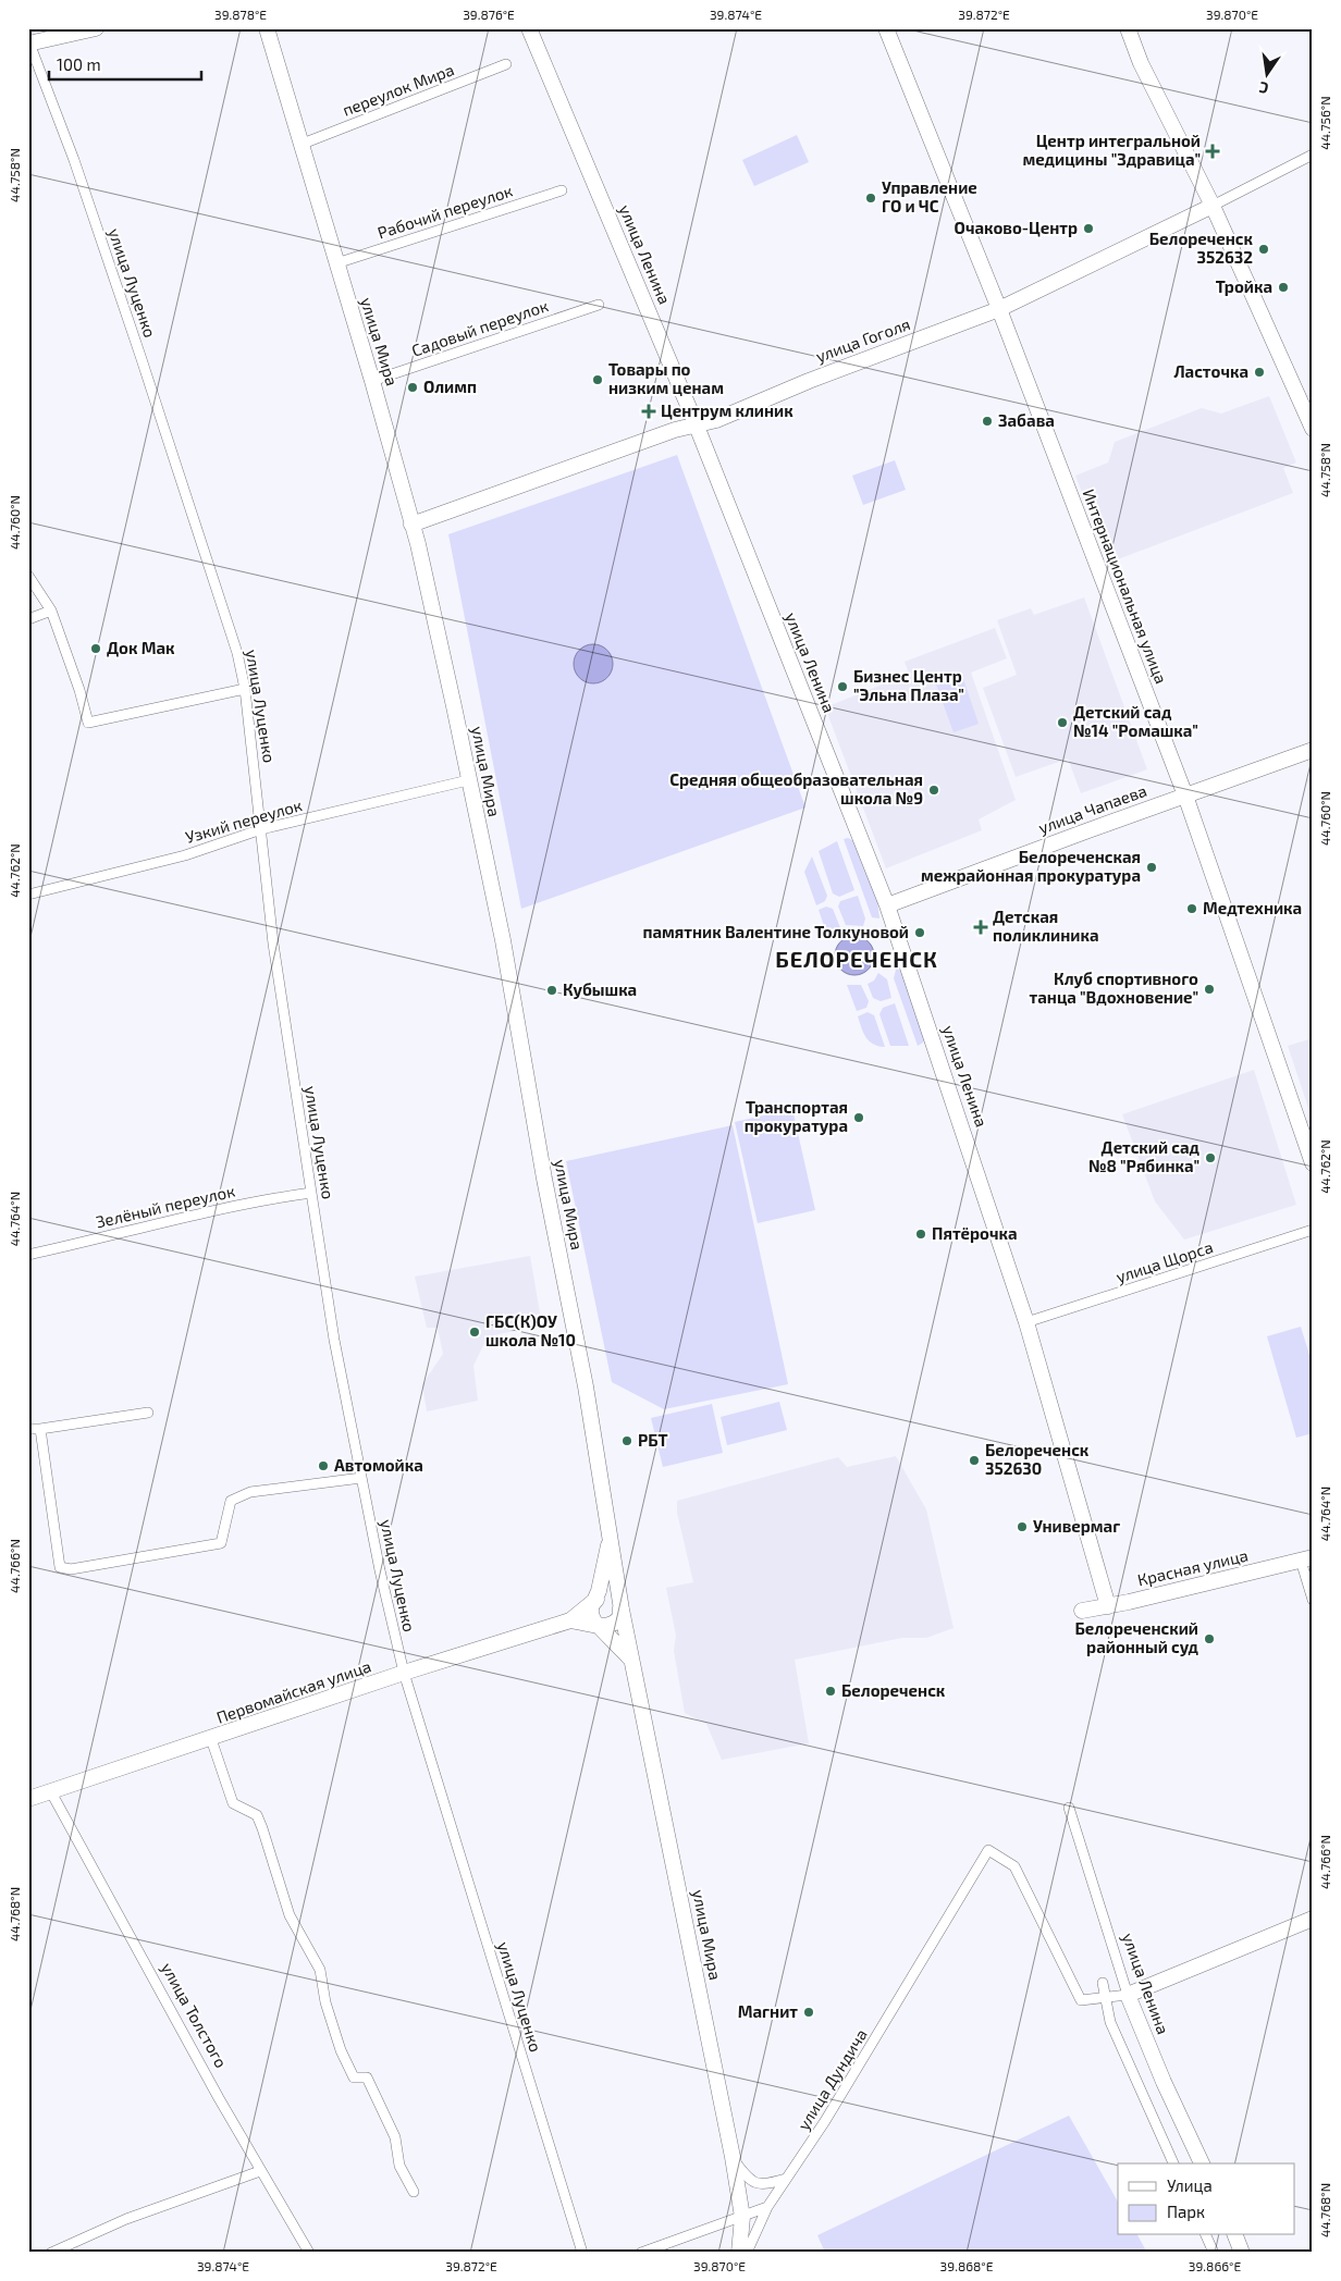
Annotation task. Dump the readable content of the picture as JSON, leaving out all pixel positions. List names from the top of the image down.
{
  "streets": {
    "street": [
      "переулок Мира",
      "Рабочий переулок",
      "улица Ленина",
      "улица Луценко",
      "Садовый переулок",
      "улица Гоголя",
      "улица Мира",
      "Интернациональная улица",
      "улица Чапаева",
      "Узкий переулок",
      "Зелёный переулок",
      "улица Щорса",
      "Красная улица",
      "Первомайская улица",
      "улица Толстого",
      "улица Дундича"
    ]
  },
  "crossings": [
    ["переулок Мира", "улица Мира"],
    ["Рабочий переулок", "улица Мира"],
    ["улица Ленина", "улица Гоголя"],
    ["улица Ленина", "улица Чапаева"],
    ["улица Ленина", "улица Щорса"],
    ["улица Ленина", "Красная улица"],
    ["улица Луценко", "Узкий переулок"],
    ["улица Луценко", "Зелёный переулок"],
    ["улица Луценко", "Первомайская улица"],
    ["Садовый переулок", "улица Мира"],
    ["улица Гоголя", "улица Мира"],
    ["улица Гоголя", "Интернациональная улица"],
    ["улица Мира", "Узкий переулок"],
    ["улица Мира", "Первомайская улица"],
    ["Интернациональная улица", "улица Чапаева"],
    ["Первомайская улица", "улица Толстого"]
  ],
  "districts": ["БЕЛОРЕЧЕНСК"],
  "places": {
    "health": ["Центр интегральной медицины \"Здравица\"", "Центрум клиник", "Детская поликлиника"],
    "other": [
      "Управление ГО и ЧС",
      "Очаково-Центр",
      "Белореченск 352632",
      "Тройка",
      "Ласточка",
      "Товары по низким ценам",
      "Олимп",
      "Забава",
      "Док Мак",
      "Бизнес Центр \"Эльна Плаза\"",
      "Детский сад №14 \"Ромашка\"",
      "Средняя общеобразовательная школа №9",
      "Белореченская межрайонная прокуратура",
      "Медтехника",
      "памятник Валентине Толкуновой",
      "Клуб спортивного танца \"Вдохновение\"",
      "Кубышка",
      "Транспортая прокуратура",
      "Детский сад №8 \"Рябинка\"",
      "Пятёрочка",
      "ГБС(К)ОУ школа №10",
      "РБТ",
      "Белореченск 352630",
      "Автомойка",
      "Универмаг",
      "Белореченский районный суд",
      "Белореченск",
      "Магнит"
    ]
  },
  "legend": ["Улица", "Парк"],
  "scale_bar": "100 m",
  "north": "bottom",
  "coordinates": [
    "39.878°E",
    "39.876°E",
    "39.874°E",
    "39.872°E",
    "39.870°E",
    "44.756°N",
    "44.758°N",
    "44.760°N",
    "44.762°N",
    "44.764°N",
    "44.766°N",
    "44.768°N",
    "39.868°E",
    "39.866°E"
  ]
}
